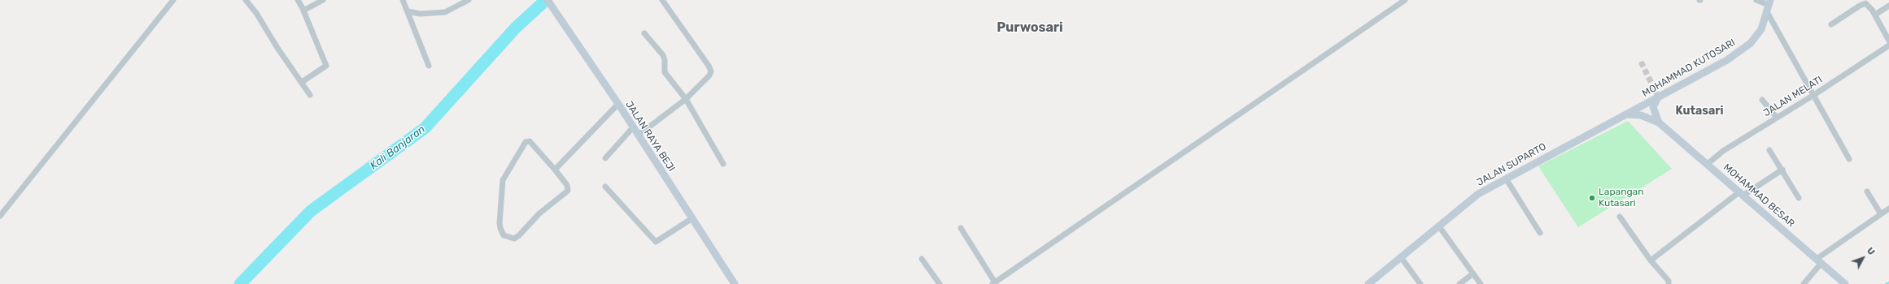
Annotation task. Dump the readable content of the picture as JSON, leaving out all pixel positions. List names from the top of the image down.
{
  "streets": {
    "street": [
      "MOHAMMAD KUTOSARI",
      "JALAN MELATI",
      "JALAN RAYA BEJI",
      "JALAN SUPARTO",
      "MOHAMMAD BESAR"
    ]
  },
  "crossings": [
    ["MOHAMMAD KUTOSARI", "JALAN SUPARTO"],
    ["JALAN MELATI", "MOHAMMAD BESAR"]
  ],
  "districts": ["Purwosari", "Kutasari"],
  "water": ["Kali Banjaran"],
  "places": ["Lapangan Kutasari"],
  "north": "top right"
}
